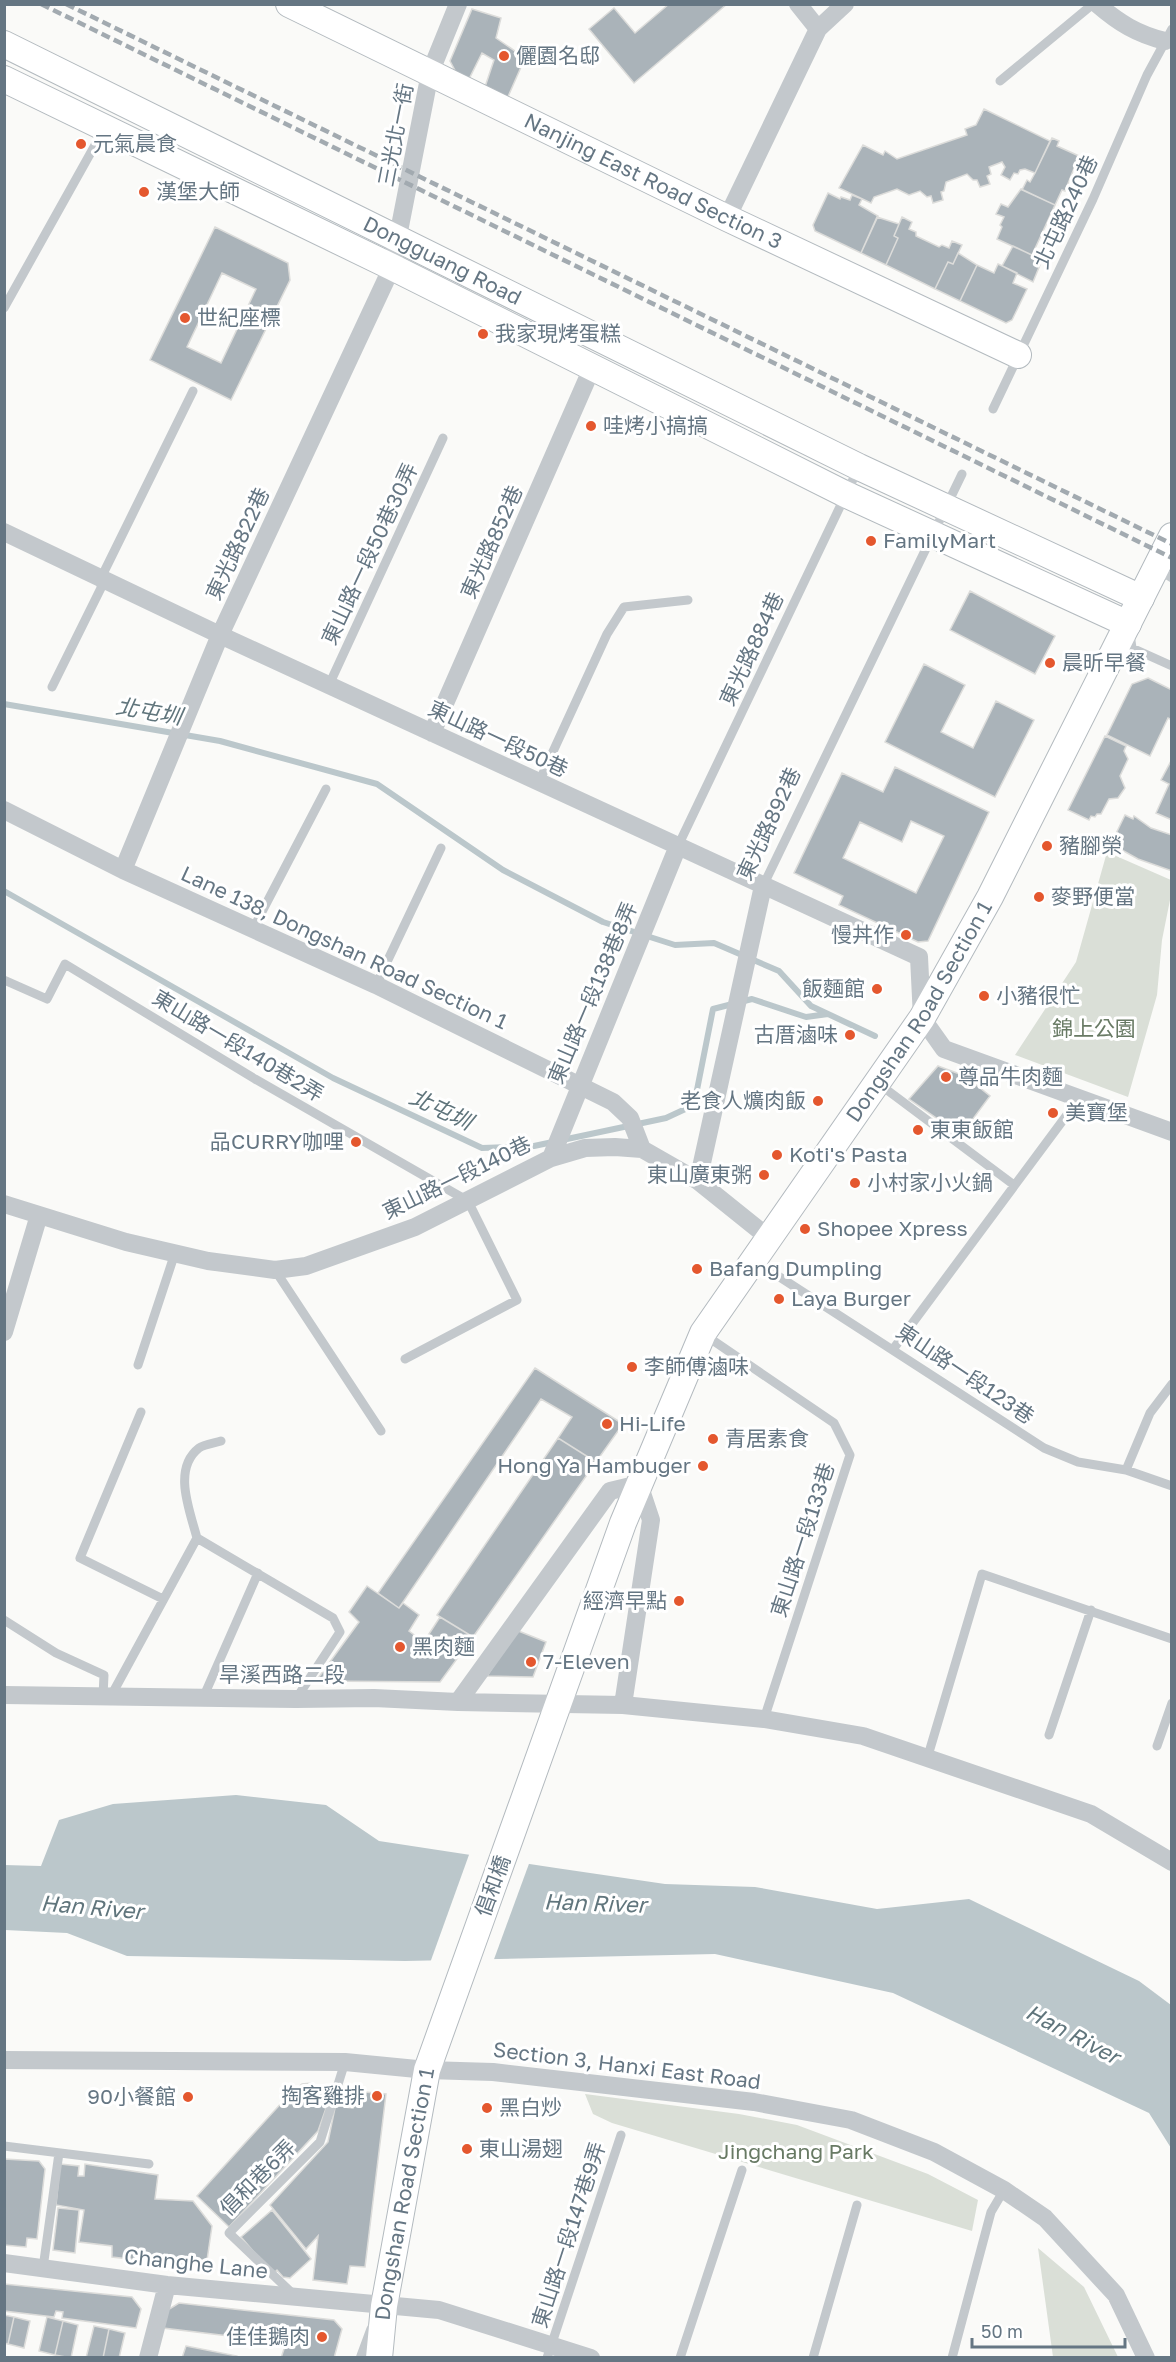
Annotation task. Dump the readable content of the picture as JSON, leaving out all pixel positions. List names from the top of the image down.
{
  "streets": {
    "street": [
      "三光北一街",
      "Nanjing East Road Section 3",
      "Dongguang Road",
      "東光路852巷",
      "東光路822巷",
      "東山路一段50巷",
      "東光路892巷",
      "Lane 138, Dongshan Road Section 1",
      "東山路一段138巷8弄",
      "Dongshan Road Section 1",
      "東山路一段140巷",
      "旱溪西路二段",
      "倡和橋",
      "Section 3, Hanxi East Road",
      "Changhe Lane"
    ],
    "lane": [
      "北屯路240巷",
      "東山路一段50巷30弄",
      "東光路884巷",
      "東山路一段140巷2弄",
      "東山路一段123巷",
      "東山路一段133巷",
      "倡和巷6弄",
      "東山路一段147巷9弄"
    ]
  },
  "crossings": [
    ["三光北一街", "Nanjing East Road Section 3"],
    ["三光北一街", "Dongguang Road"],
    ["三光北一街", "東光路822巷"],
    ["Nanjing East Road Section 3", "北屯路240巷"],
    ["Dongguang Road", "東光路852巷"],
    ["Dongguang Road", "東光路822巷"],
    ["Dongguang Road", "東光路884巷"],
    ["Dongguang Road", "東光路892巷"],
    ["Dongguang Road", "Dongshan Road Section 1"],
    ["東光路852巷", "東山路一段50巷"],
    ["東光路822巷", "東山路一段50巷"],
    ["東光路822巷", "Lane 138, Dongshan Road Section 1"],
    ["東山路一段50巷30弄", "東山路一段50巷"],
    ["東光路884巷", "東山路一段50巷"],
    ["東光路884巷", "東山路一段138巷8弄"],
    ["東山路一段50巷", "東光路892巷"],
    ["東山路一段50巷", "東山路一段138巷8弄"],
    ["東山路一段50巷", "Dongshan Road Section 1"],
    ["東光路892巷", "東山路一段140巷"],
    ["Lane 138, Dongshan Road Section 1", "東山路一段138巷8弄"],
    ["Lane 138, Dongshan Road Section 1", "東山路一段140巷"],
    ["東山路一段138巷8弄", "東山路一段140巷"],
    ["Dongshan Road Section 1", "東山路一段140巷"],
    ["Dongshan Road Section 1", "東山路一段123巷"],
    ["Dongshan Road Section 1", "東山路一段133巷"],
    ["Dongshan Road Section 1", "旱溪西路二段"],
    ["Dongshan Road Section 1", "倡和橋"],
    ["Dongshan Road Section 1", "Section 3, Hanxi East Road"],
    ["Dongshan Road Section 1", "Changhe Lane"],
    ["東山路一段140巷2弄", "東山路一段140巷"],
    ["東山路一段133巷", "旱溪西路二段"],
    ["Section 3, Hanxi East Road", "倡和巷6弄"],
    ["倡和巷6弄", "Changhe Lane"],
    ["東山路一段147巷9弄", "Changhe Lane"]
  ],
  "water": ["北屯圳", "Han River"],
  "parks": ["錦上公園", "Jingchang Park"],
  "places": [
    "儷園名邸",
    "元氣晨食",
    "漢堡大師",
    "世紀座標",
    "我家現烤蛋糕",
    "哇烤小搞搞",
    "FamilyMart",
    "晨昕早餐",
    "豬腳榮",
    "麥野便當",
    "慢丼作",
    "飯麵館",
    "小豬很忙",
    "古厝滷味",
    "尊品牛肉麵",
    "老食人爌肉飯",
    "美寶堡",
    "東東飯館",
    "品CURRY咖哩",
    "Koti's Pasta",
    "東山廣東粥",
    "小村家小火鍋",
    "Shopee Xpress",
    "Bafang Dumpling",
    "Laya Burger",
    "李師傅滷味",
    "Hi-Life",
    "青居素食",
    "Hong Ya Hambuger",
    "經濟早點",
    "黑肉麵",
    "7-Eleven",
    "掏客雞排",
    "90小餐館",
    "黑白炒",
    "東山湯翅",
    "佳佳鵝肉"
  ],
  "scale_bar": "50 m"
}
